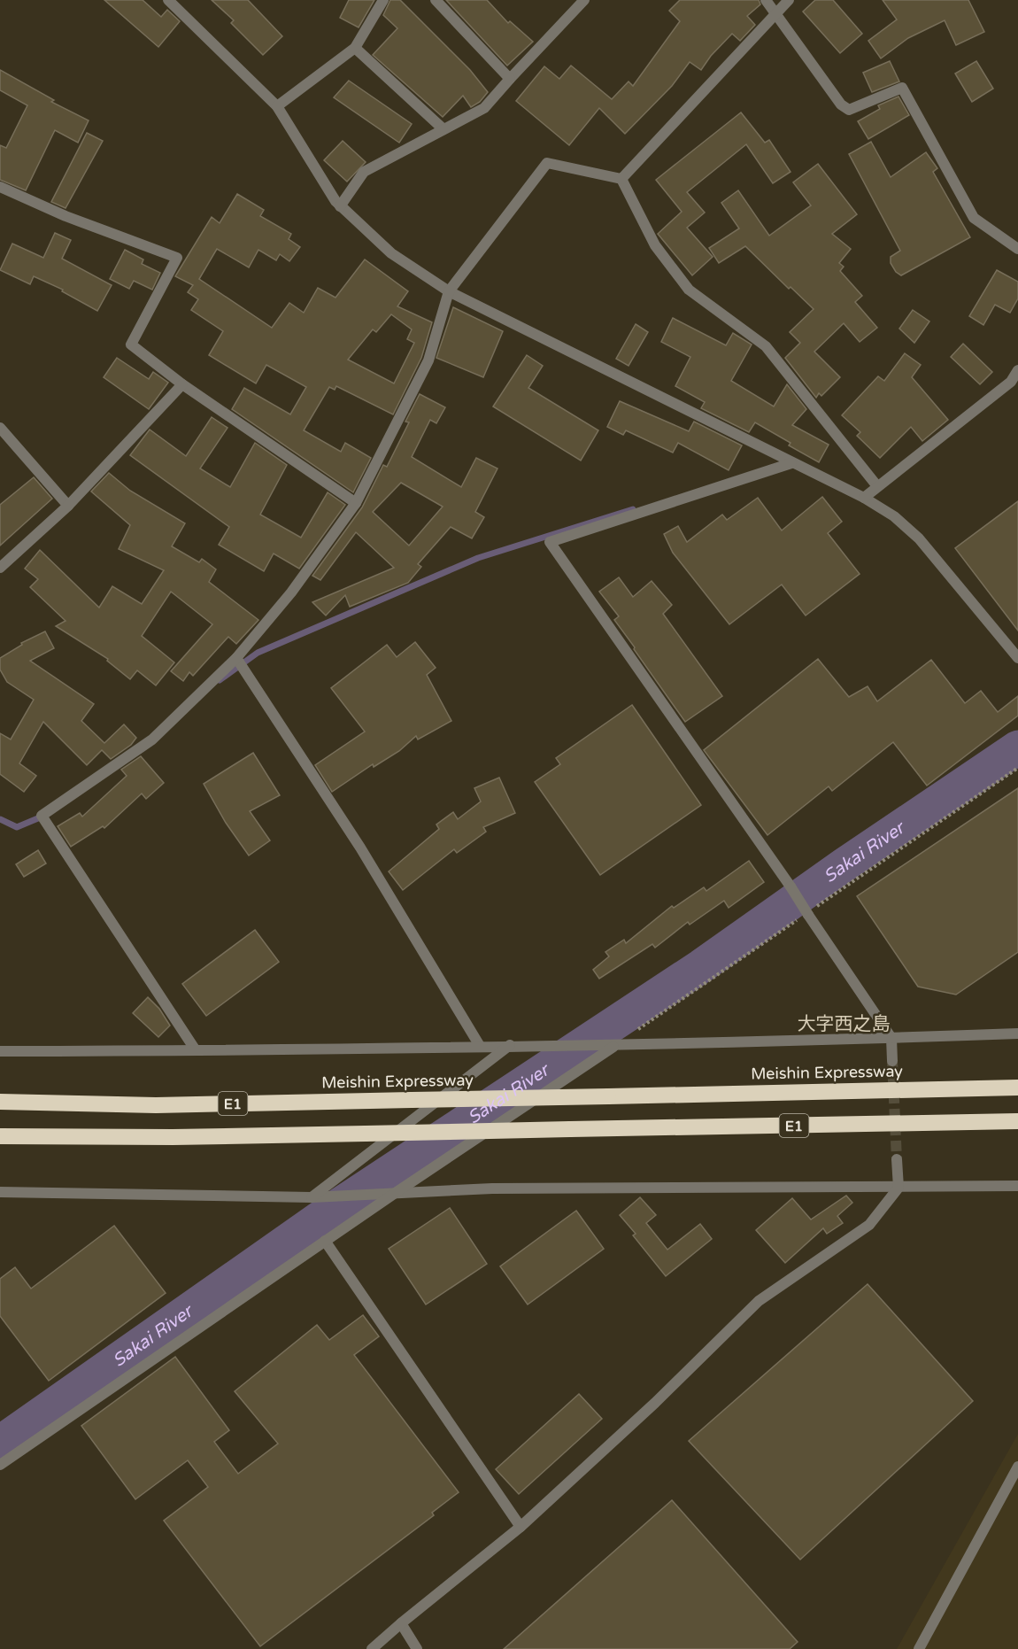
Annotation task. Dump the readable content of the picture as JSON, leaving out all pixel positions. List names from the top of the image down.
{
  "streets": {
    "highway": ["Meishin Expressway", "E1"]
  },
  "districts": ["大字西之島"],
  "water": ["Sakai River"]
}
